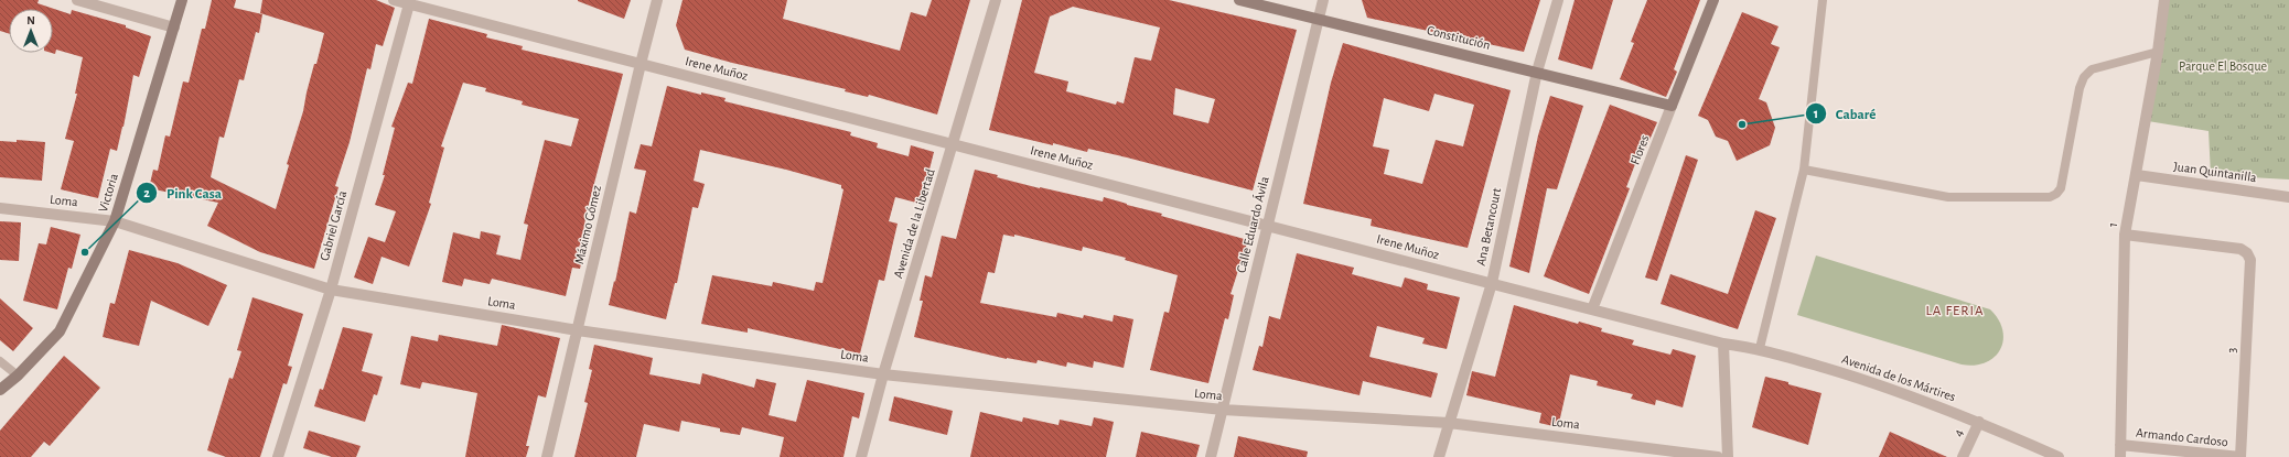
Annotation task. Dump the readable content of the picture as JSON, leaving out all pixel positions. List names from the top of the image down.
{
  "streets": {
    "street": [
      "Constitución",
      "Irene Muñoz",
      "Flores",
      "Juan Quintanilla",
      "Victoria",
      "Loma",
      "Avenida de la Libertad",
      "Máximo Gómez",
      "Calle Eduardo Ávila",
      "1",
      "Gabriel García",
      "Ana Betancourt",
      "3",
      "Avenida de los Mártires",
      "4",
      "Armando Cardoso"
    ]
  },
  "crossings": [
    ["Constitución", "Flores"],
    ["Constitución", "Calle Eduardo Ávila"],
    ["Constitución", "Ana Betancourt"],
    ["Irene Muñoz", "Flores"],
    ["Irene Muñoz", "Avenida de la Libertad"],
    ["Irene Muñoz", "Máximo Gómez"],
    ["Irene Muñoz", "Calle Eduardo Ávila"],
    ["Irene Muñoz", "Gabriel García"],
    ["Irene Muñoz", "Ana Betancourt"],
    ["Irene Muñoz", "Avenida de los Mártires"],
    ["Juan Quintanilla", "1"],
    ["Victoria", "Loma"],
    ["Loma", "Avenida de la Libertad"],
    ["Loma", "Máximo Gómez"],
    ["Loma", "Calle Eduardo Ávila"],
    ["Loma", "Gabriel García"],
    ["Loma", "Ana Betancourt"],
    ["1", "3"],
    ["1", "Armando Cardoso"],
    ["3", "Armando Cardoso"],
    ["Avenida de los Mártires", "4"]
  ],
  "districts": ["LA FERIA"],
  "parks": ["Parque El Bosque"],
  "places": ["Cabaré", "Pink Casa"],
  "north": "top"
}
